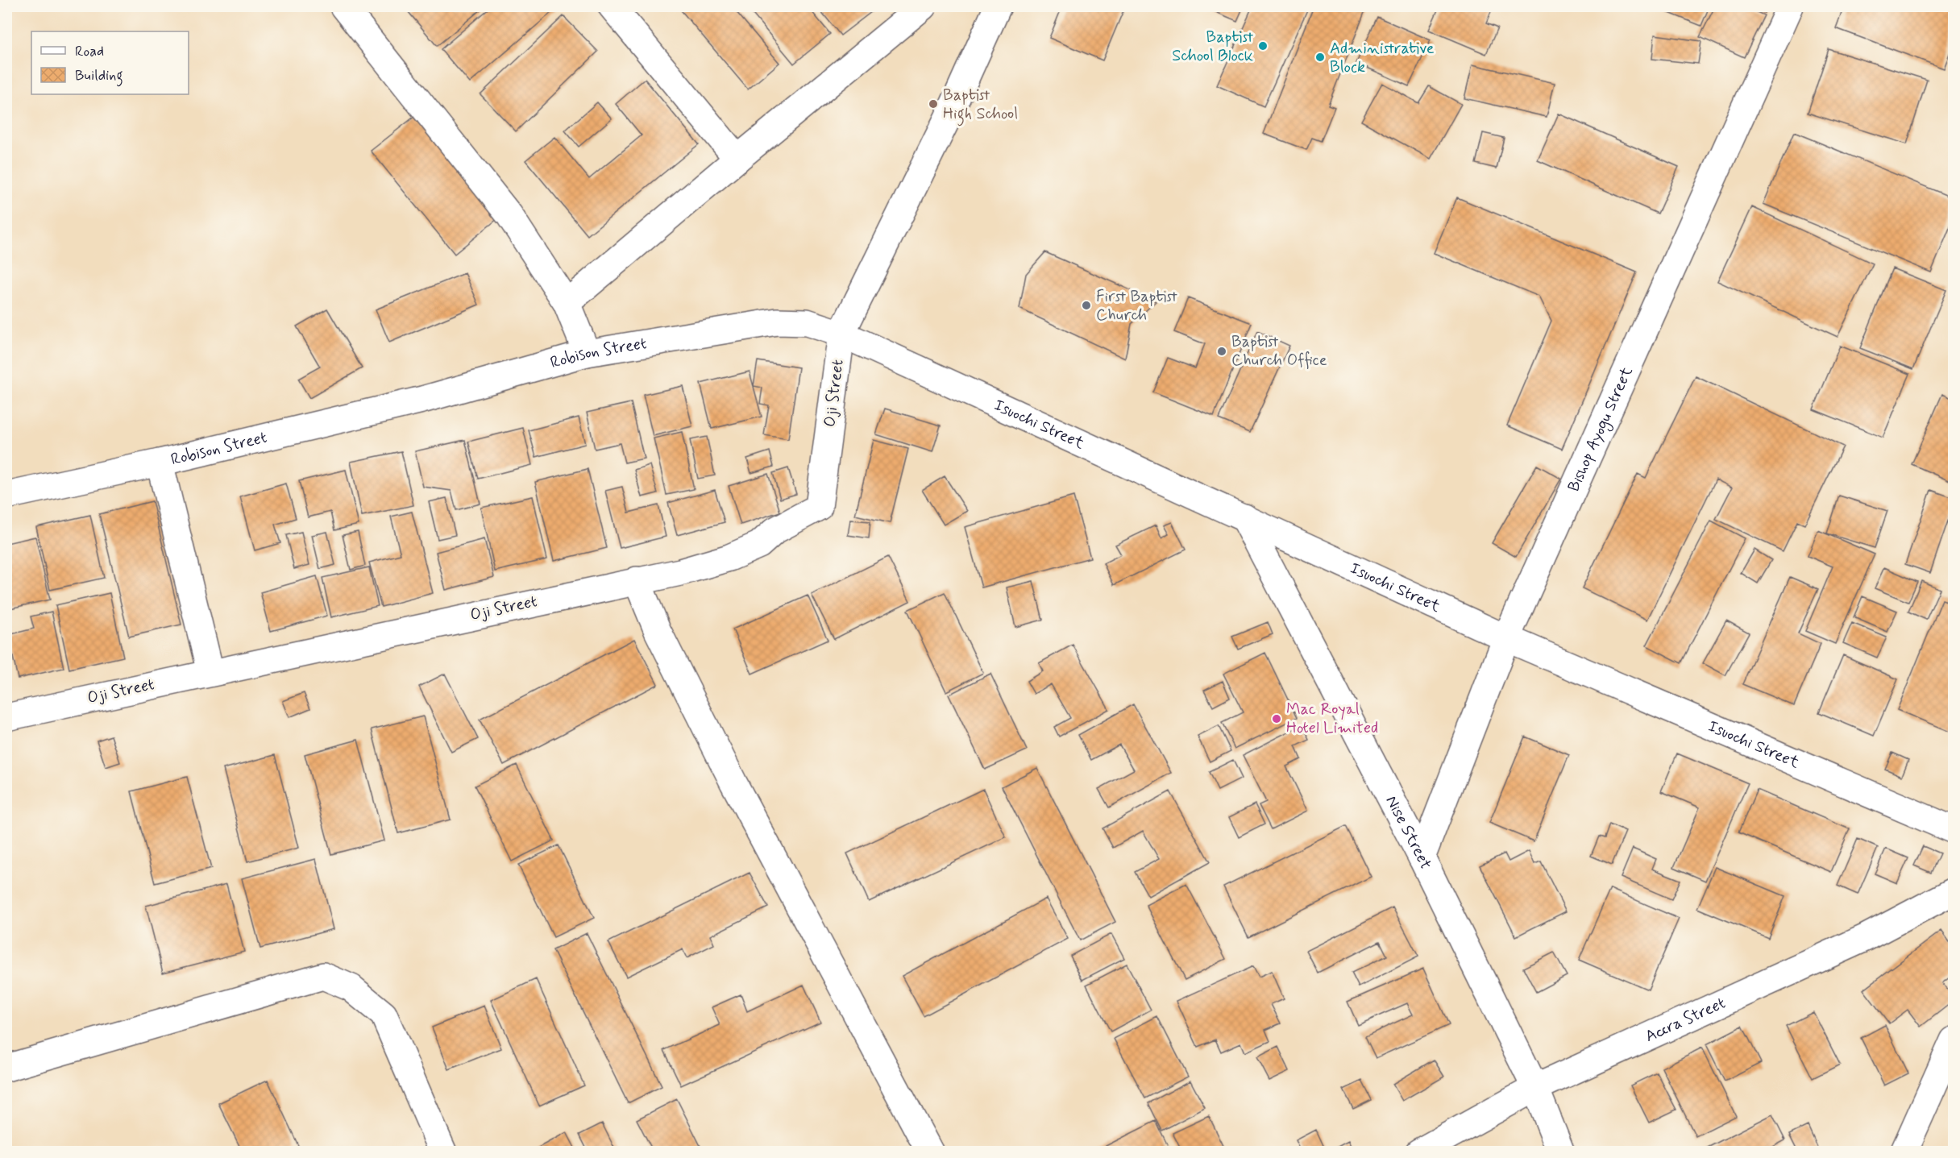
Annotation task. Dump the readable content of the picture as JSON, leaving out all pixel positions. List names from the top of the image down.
{
  "streets": {
    "street": [
      "Robison Street",
      "Oji Street",
      "Isuochi Street",
      "Bishop Ayogu Street",
      "Nise Street",
      "Accra Street"
    ]
  },
  "crossings": [
    ["Robison Street", "Oji Street"],
    ["Robison Street", "Isuochi Street"],
    ["Oji Street", "Isuochi Street"],
    ["Isuochi Street", "Bishop Ayogu Street"],
    ["Isuochi Street", "Nise Street"],
    ["Bishop Ayogu Street", "Nise Street"],
    ["Nise Street", "Accra Street"]
  ],
  "places": [
    "Baptist School Block",
    "Administrative Block",
    "Baptist High School",
    "First Baptist Church",
    "Baptist Church Office",
    "Mac Royal Hotel Limited"
  ],
  "legend": ["Road", "Building"]
}
